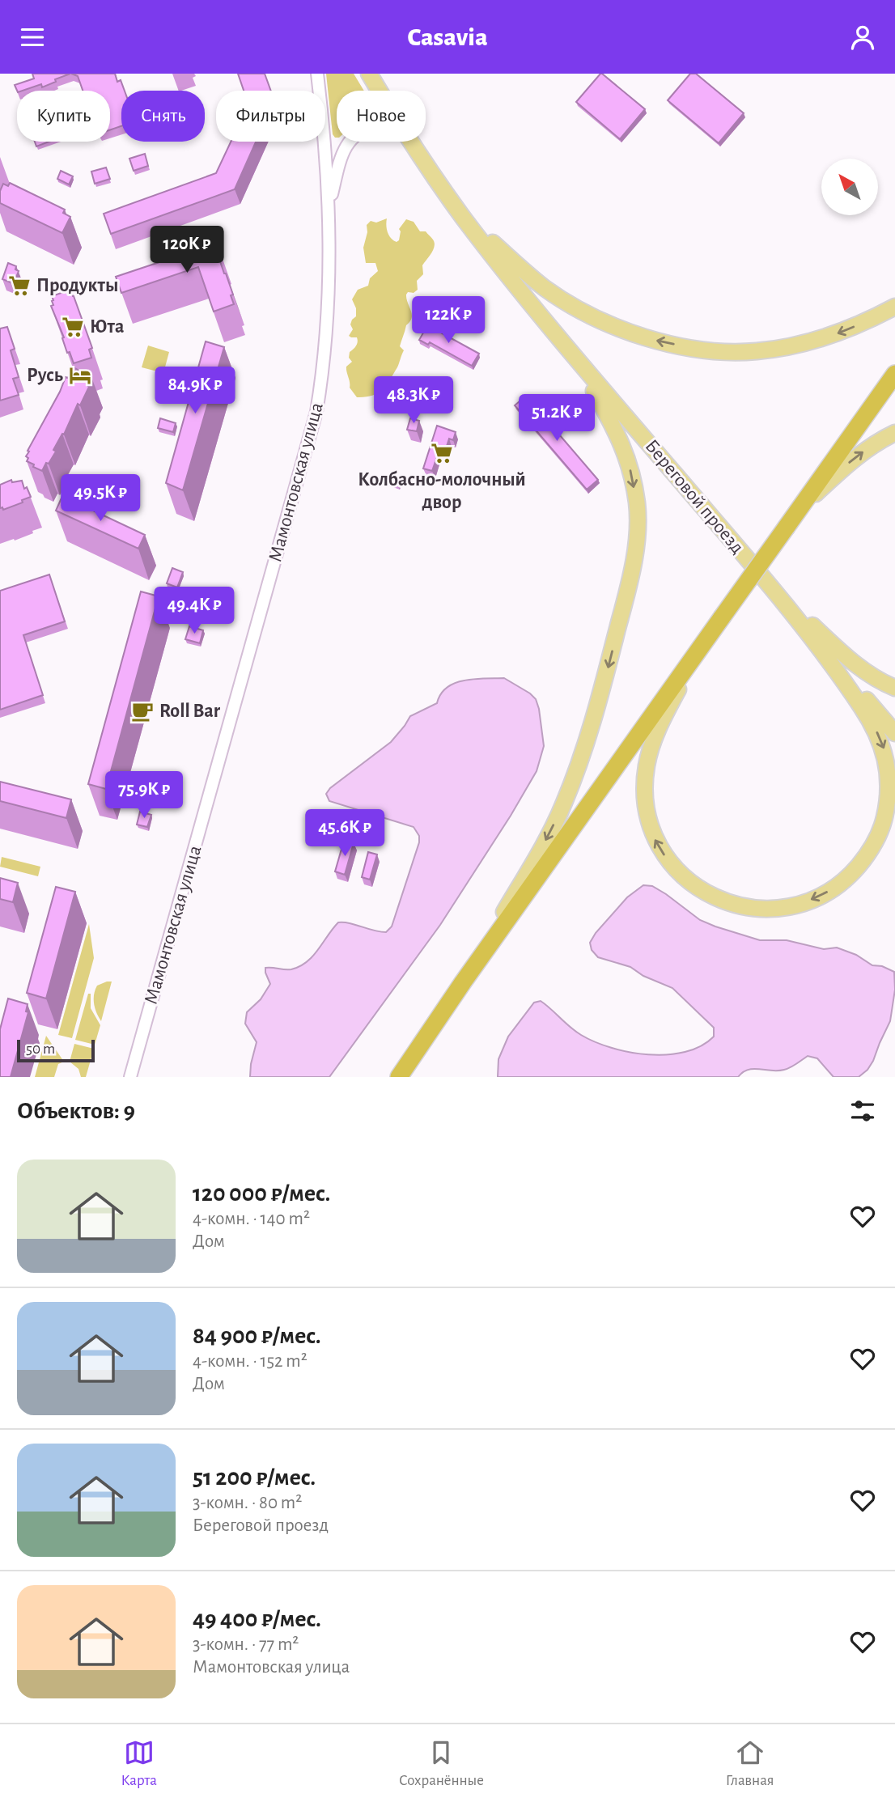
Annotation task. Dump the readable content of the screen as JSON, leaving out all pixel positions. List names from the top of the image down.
{
  "streets": {
    "main road": ["Береговой проезд"],
    "street": ["Мамонтовская улица"]
  },
  "places": {
    "supermarket": ["Продукты", "Юта", "Колбасно-молочный двор"],
    "hotel": ["Русь"],
    "cafe": ["Roll Bar"]
  },
  "scale_bar": "50 m",
  "north": "top left",
  "page": {
    "header": "Casavia",
    "chip": [
      "Купить",
      "Снять",
      "Фильтры",
      "Новое"
    ],
    "price": [
      "120K ₽",
      "122K ₽",
      "84.9K ₽",
      "48.3K ₽",
      "51.2K ₽",
      "49.5K ₽",
      "49.4K ₽",
      "75.9K ₽",
      "45.6K ₽"
    ],
    "scale": "50 m",
    "heading": "Объектов: 9",
    "list": [
      {
        "name": "120 000 ₽/мес.",
        "note": "4-комн. · 140 m² · Дом"
      },
      {
        "name": "84 900 ₽/мес.",
        "note": "4-комн. · 152 m² · Дом"
      },
      {
        "name": "51 200 ₽/мес.",
        "note": "3-комн. · 80 m² · Береговой проезд"
      },
      {
        "name": "49 400 ₽/мес.",
        "note": "3-комн. · 77 m² · Мамонтовская улица"
      }
    ],
    "tabs": ["Карта", "Сохранённые", "Главная"]
  }
}
